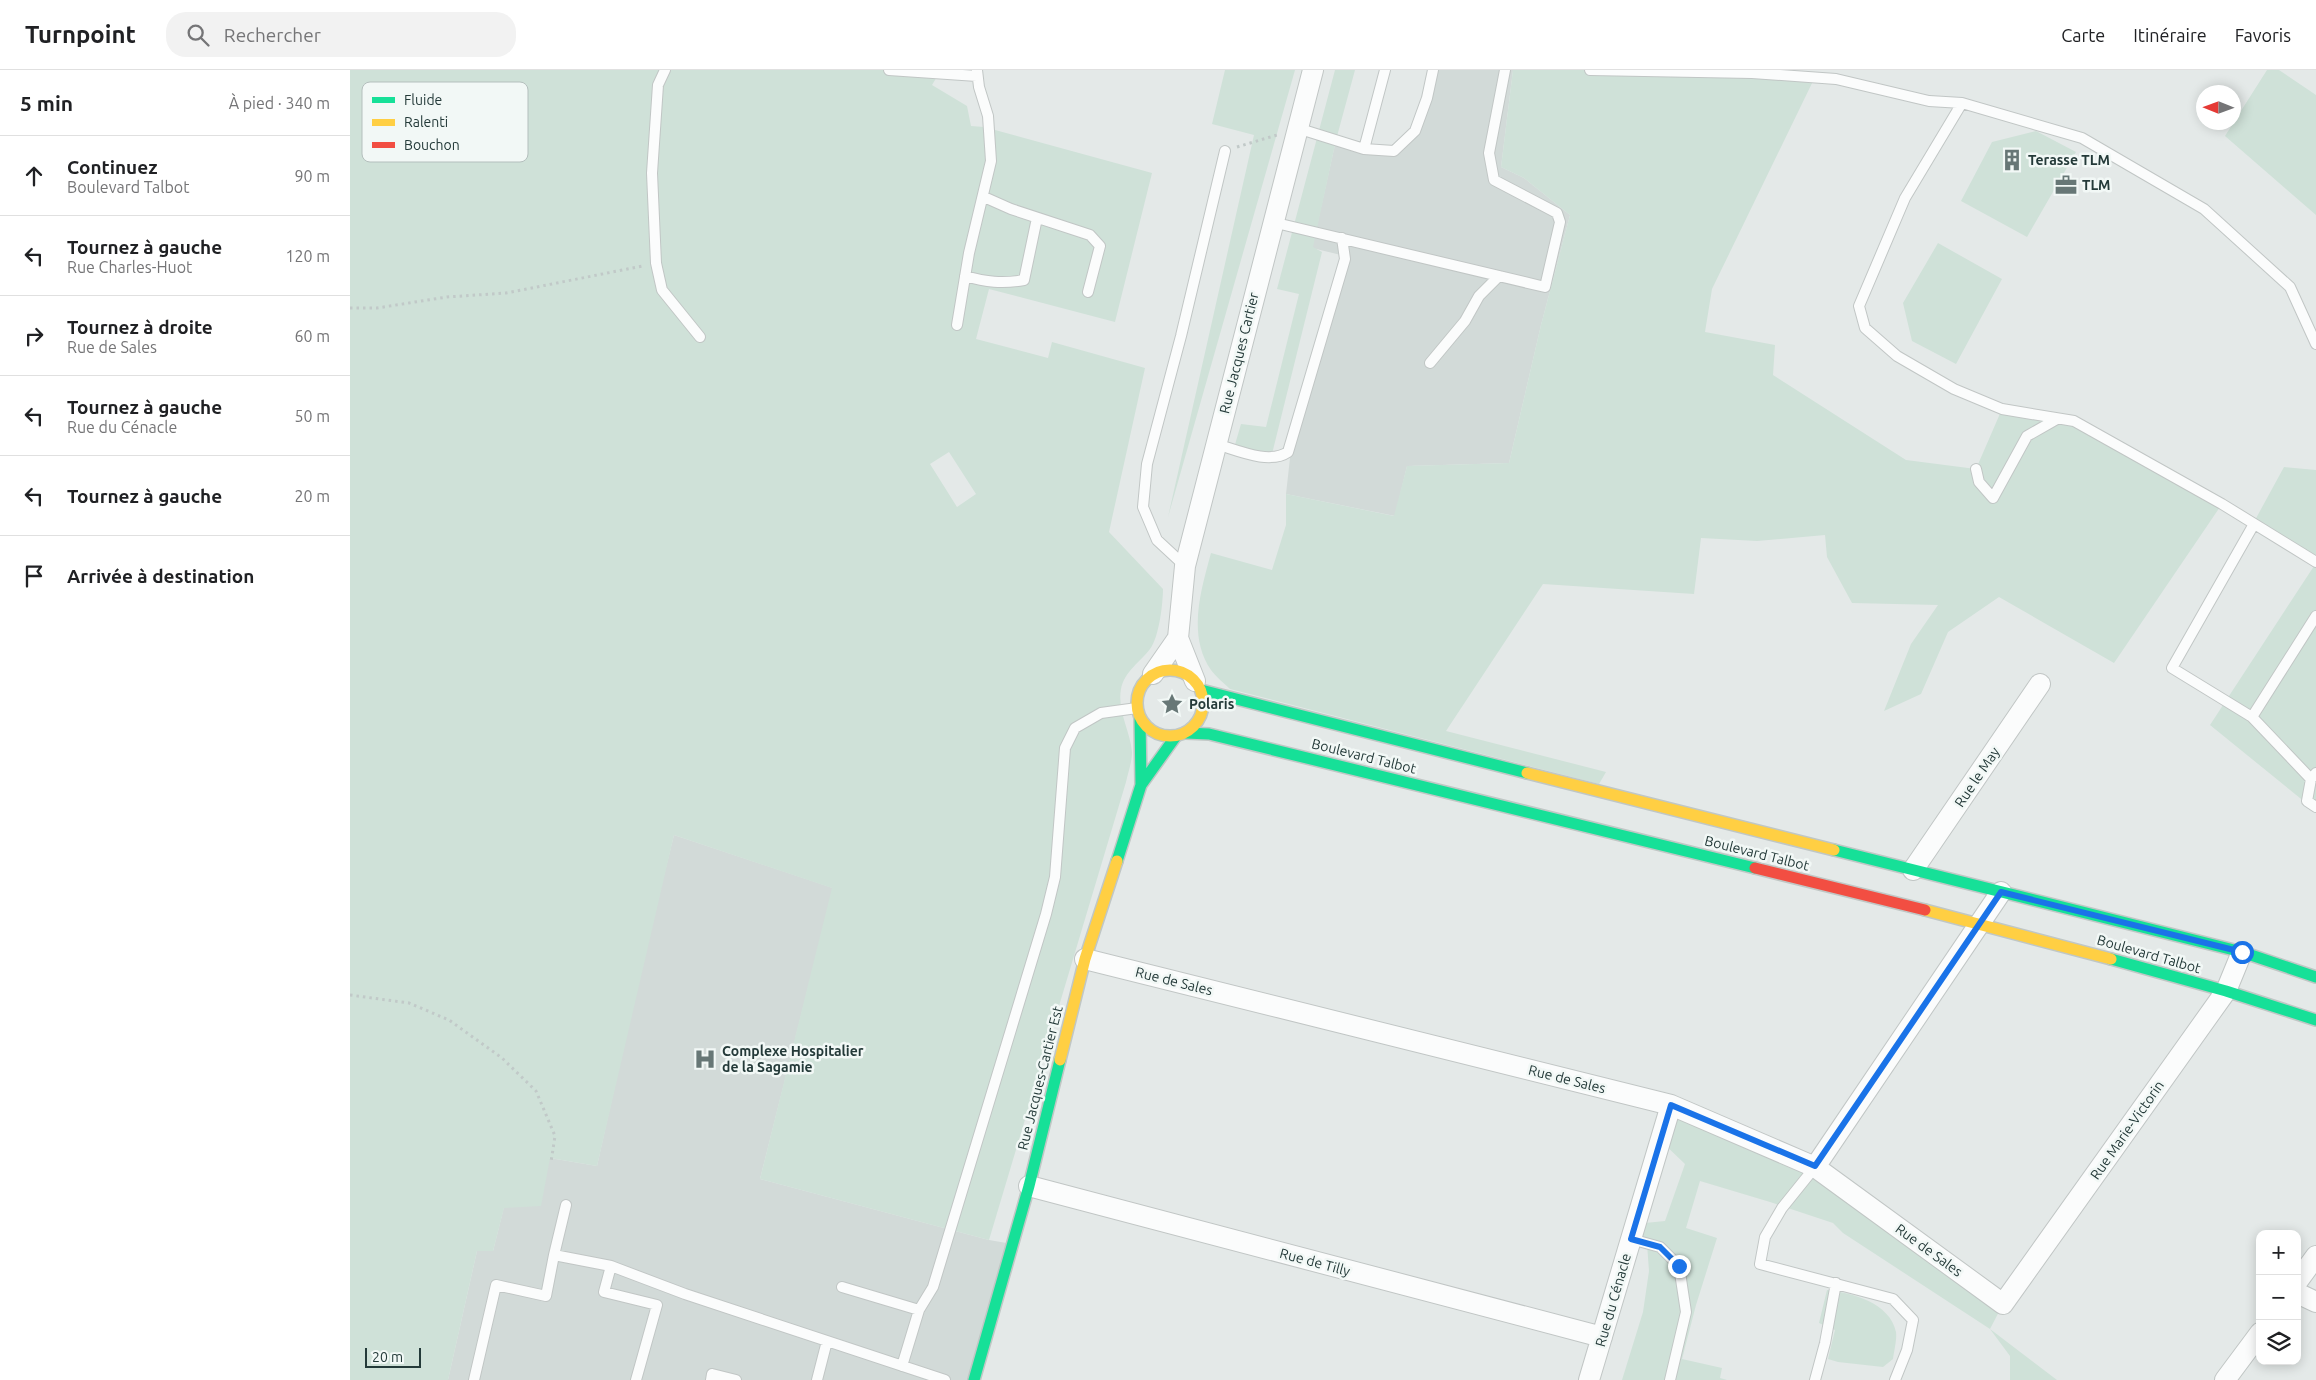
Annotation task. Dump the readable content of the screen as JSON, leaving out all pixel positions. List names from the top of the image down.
{
  "streets": {
    "main road": ["Boulevard Talbot", "Rue Jacques-Cartier Est"],
    "street": [
      "Rue Jacques Cartier",
      "Rue le May",
      "Rue de Sales",
      "Rue Marie-Victorin",
      "Rue de Tilly",
      "Rue du Cénacle"
    ]
  },
  "crossings": [
    ["Rue Jacques Cartier", "Boulevard Talbot"],
    ["Rue Jacques Cartier", "Rue Jacques-Cartier Est"],
    ["Boulevard Talbot", "Rue le May"],
    ["Boulevard Talbot", "Rue Jacques-Cartier Est"],
    ["Boulevard Talbot", "Rue Marie-Victorin"],
    ["Rue de Sales", "Rue Jacques-Cartier Est"],
    ["Rue de Sales", "Rue Marie-Victorin"],
    ["Rue de Sales", "Rue du Cénacle"],
    ["Rue Jacques-Cartier Est", "Rue de Tilly"],
    ["Rue de Tilly", "Rue du Cénacle"]
  ],
  "places": {
    "building": ["Terasse TLM"],
    "office": ["TLM"],
    "place": ["Polaris"],
    "hospital": ["Complexe Hospitalier de la Sagamie"]
  },
  "legend": ["Fluide", "Ralenti", "Bouchon"],
  "scale_bar": "20 m",
  "north": "left",
  "page": {
    "header": "Turnpoint",
    "search": "Rechercher",
    "nav": ["Carte", "Itinéraire", "Favoris"],
    "heading": ["5 min", "À pied · 340 m"],
    "list": [
      ["Continuez", "Boulevard Talbot", "90 m"],
      ["Tournez à gauche", "Rue Charles-Huot", "120 m"],
      ["Tournez à droite", "Rue de Sales", "60 m"],
      ["Tournez à gauche", "Rue du Cénacle", "50 m"],
      ["Tournez à gauche", "20 m"],
      "Arrivée à destination"
    ],
    "map_buttons": ["+", "−"],
    "scale": "20 m"
  }
}
